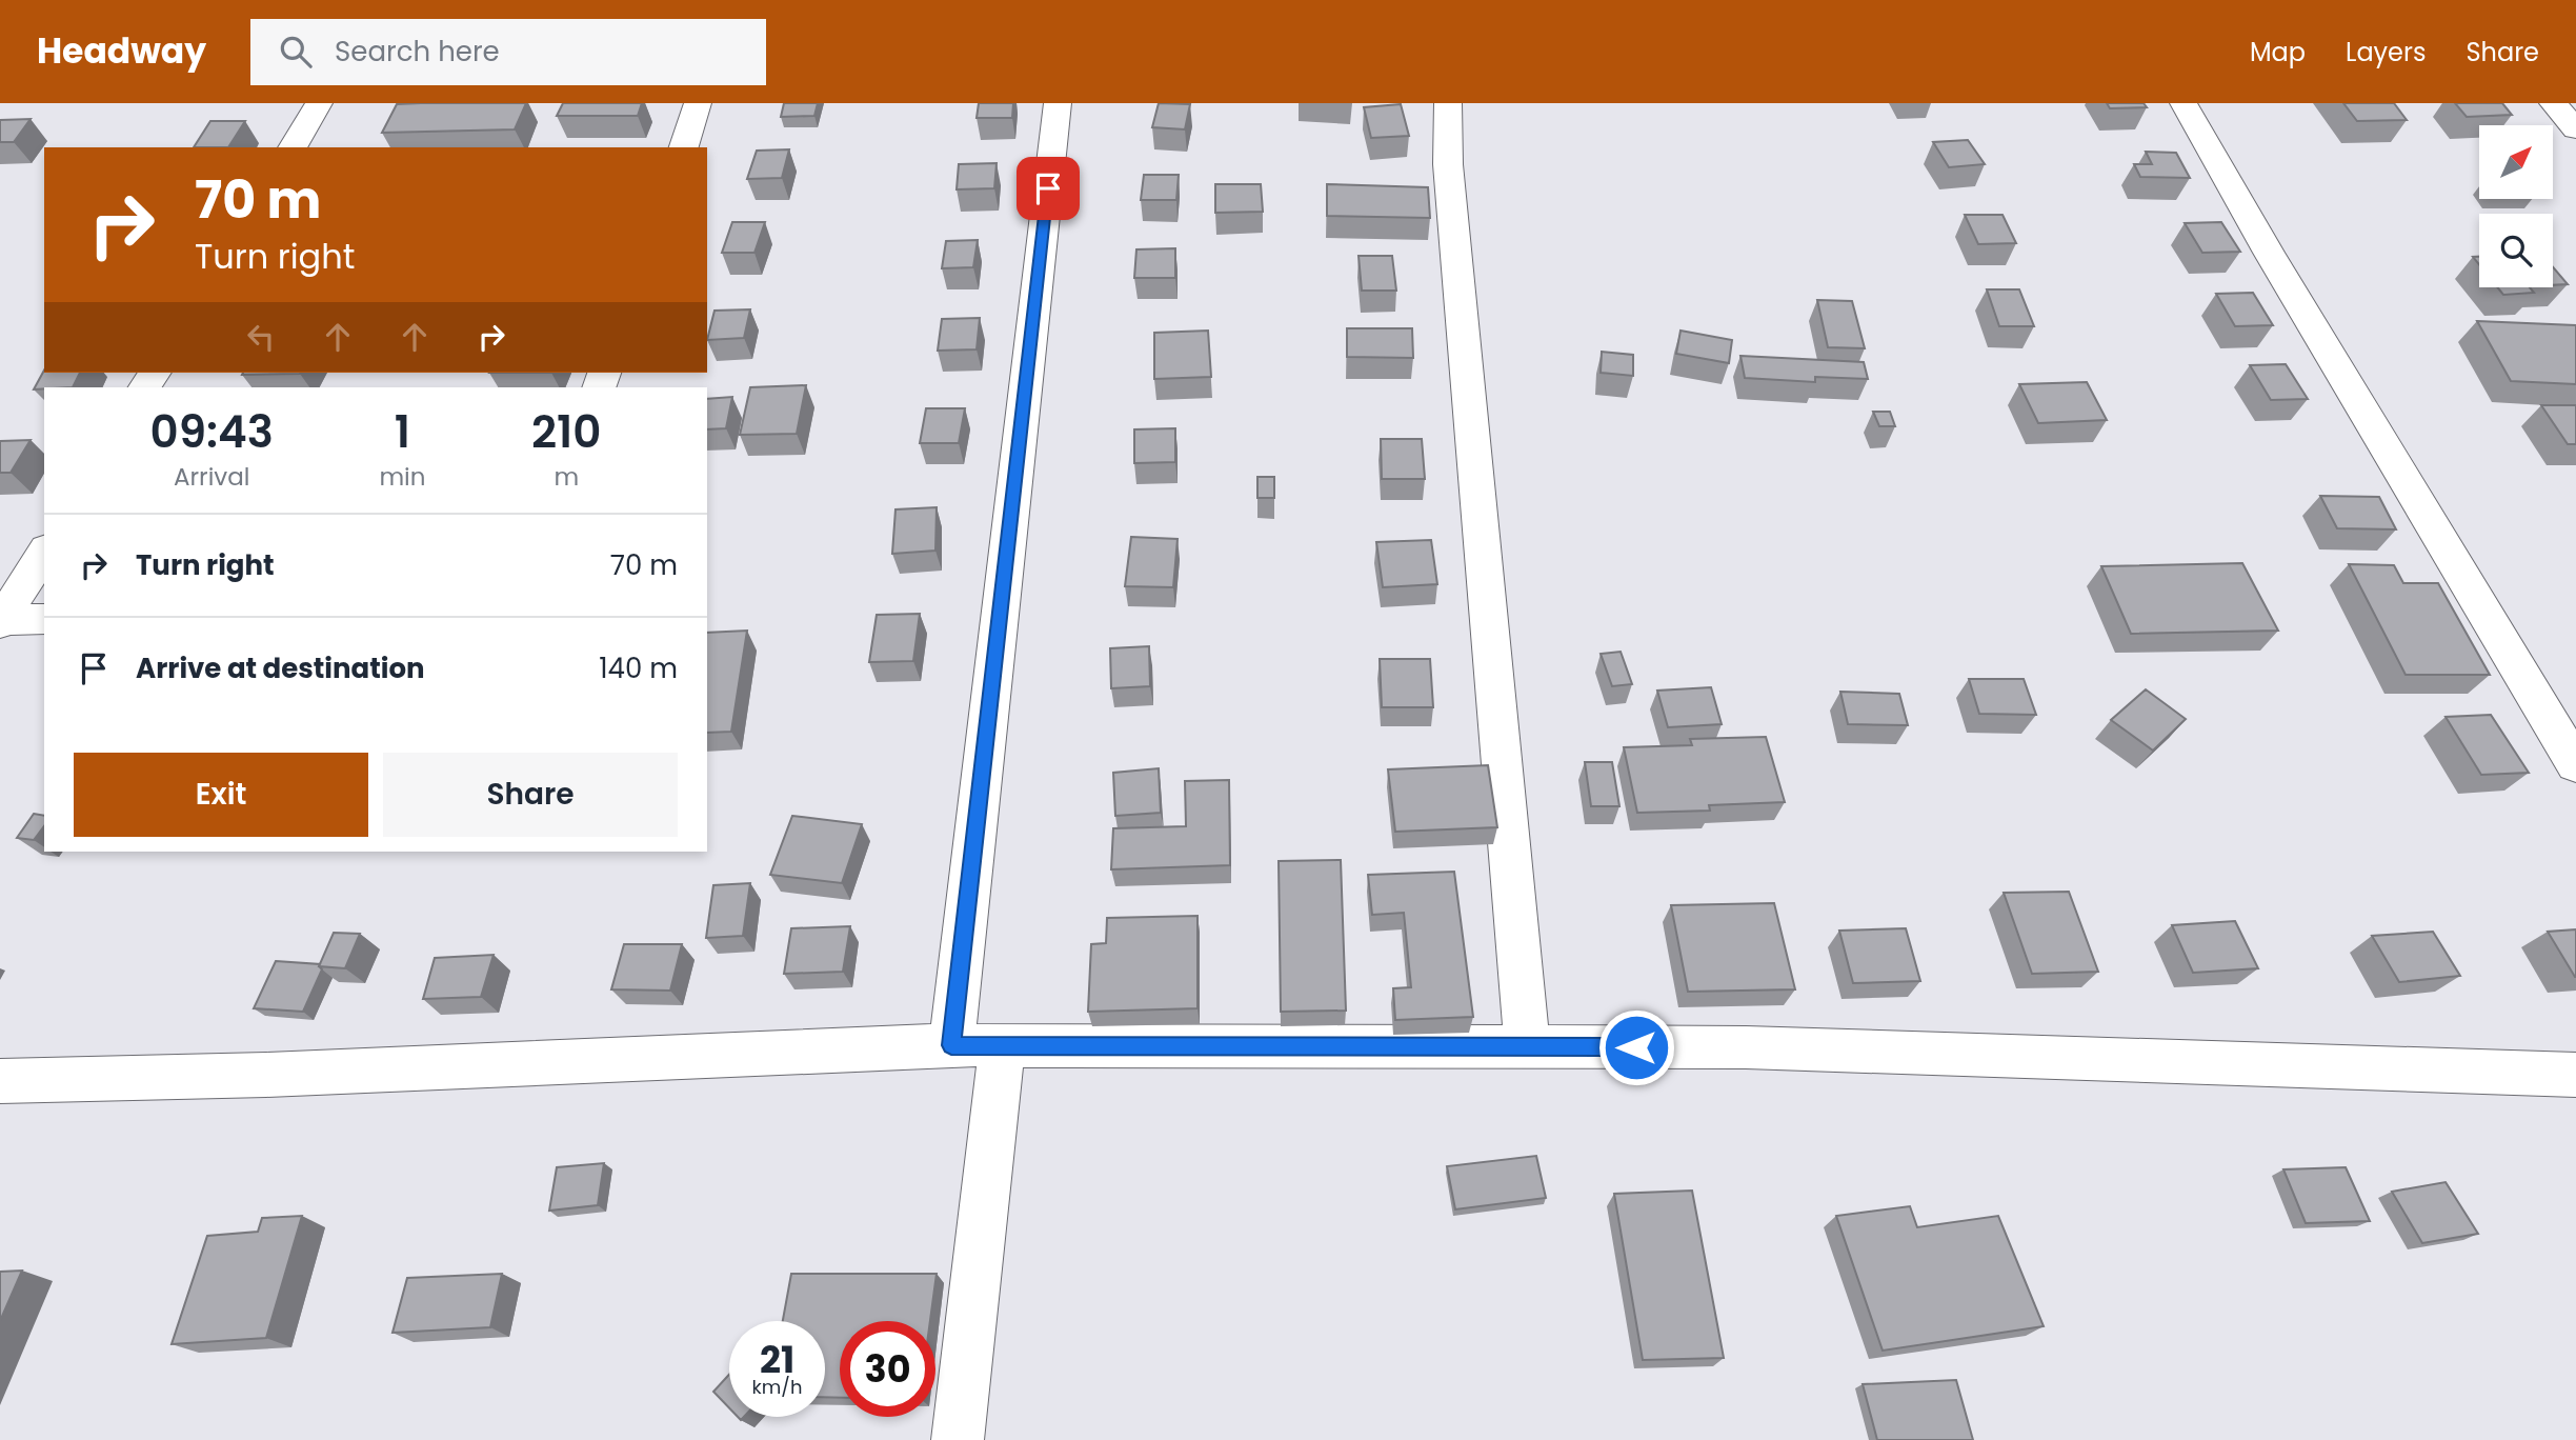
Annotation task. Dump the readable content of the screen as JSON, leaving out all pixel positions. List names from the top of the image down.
{
  "north": "top right",
  "page": {
    "header": "Headway",
    "search": "Search here",
    "nav": ["Map", "Layers", "Share"],
    "turn": ["70 m", "Turn right"],
    "eta": [
      "09:43",
      "Arrival",
      "1",
      "min",
      "210",
      "m"
    ],
    "list": [
      {
        "name": "Turn right",
        "value": "70 m"
      },
      {
        "name": "Arrive at destination",
        "value": "140 m"
      }
    ],
    "buttons": ["Exit", "Share"],
    "speed": "21 km/h",
    "limit": "30"
  }
}
